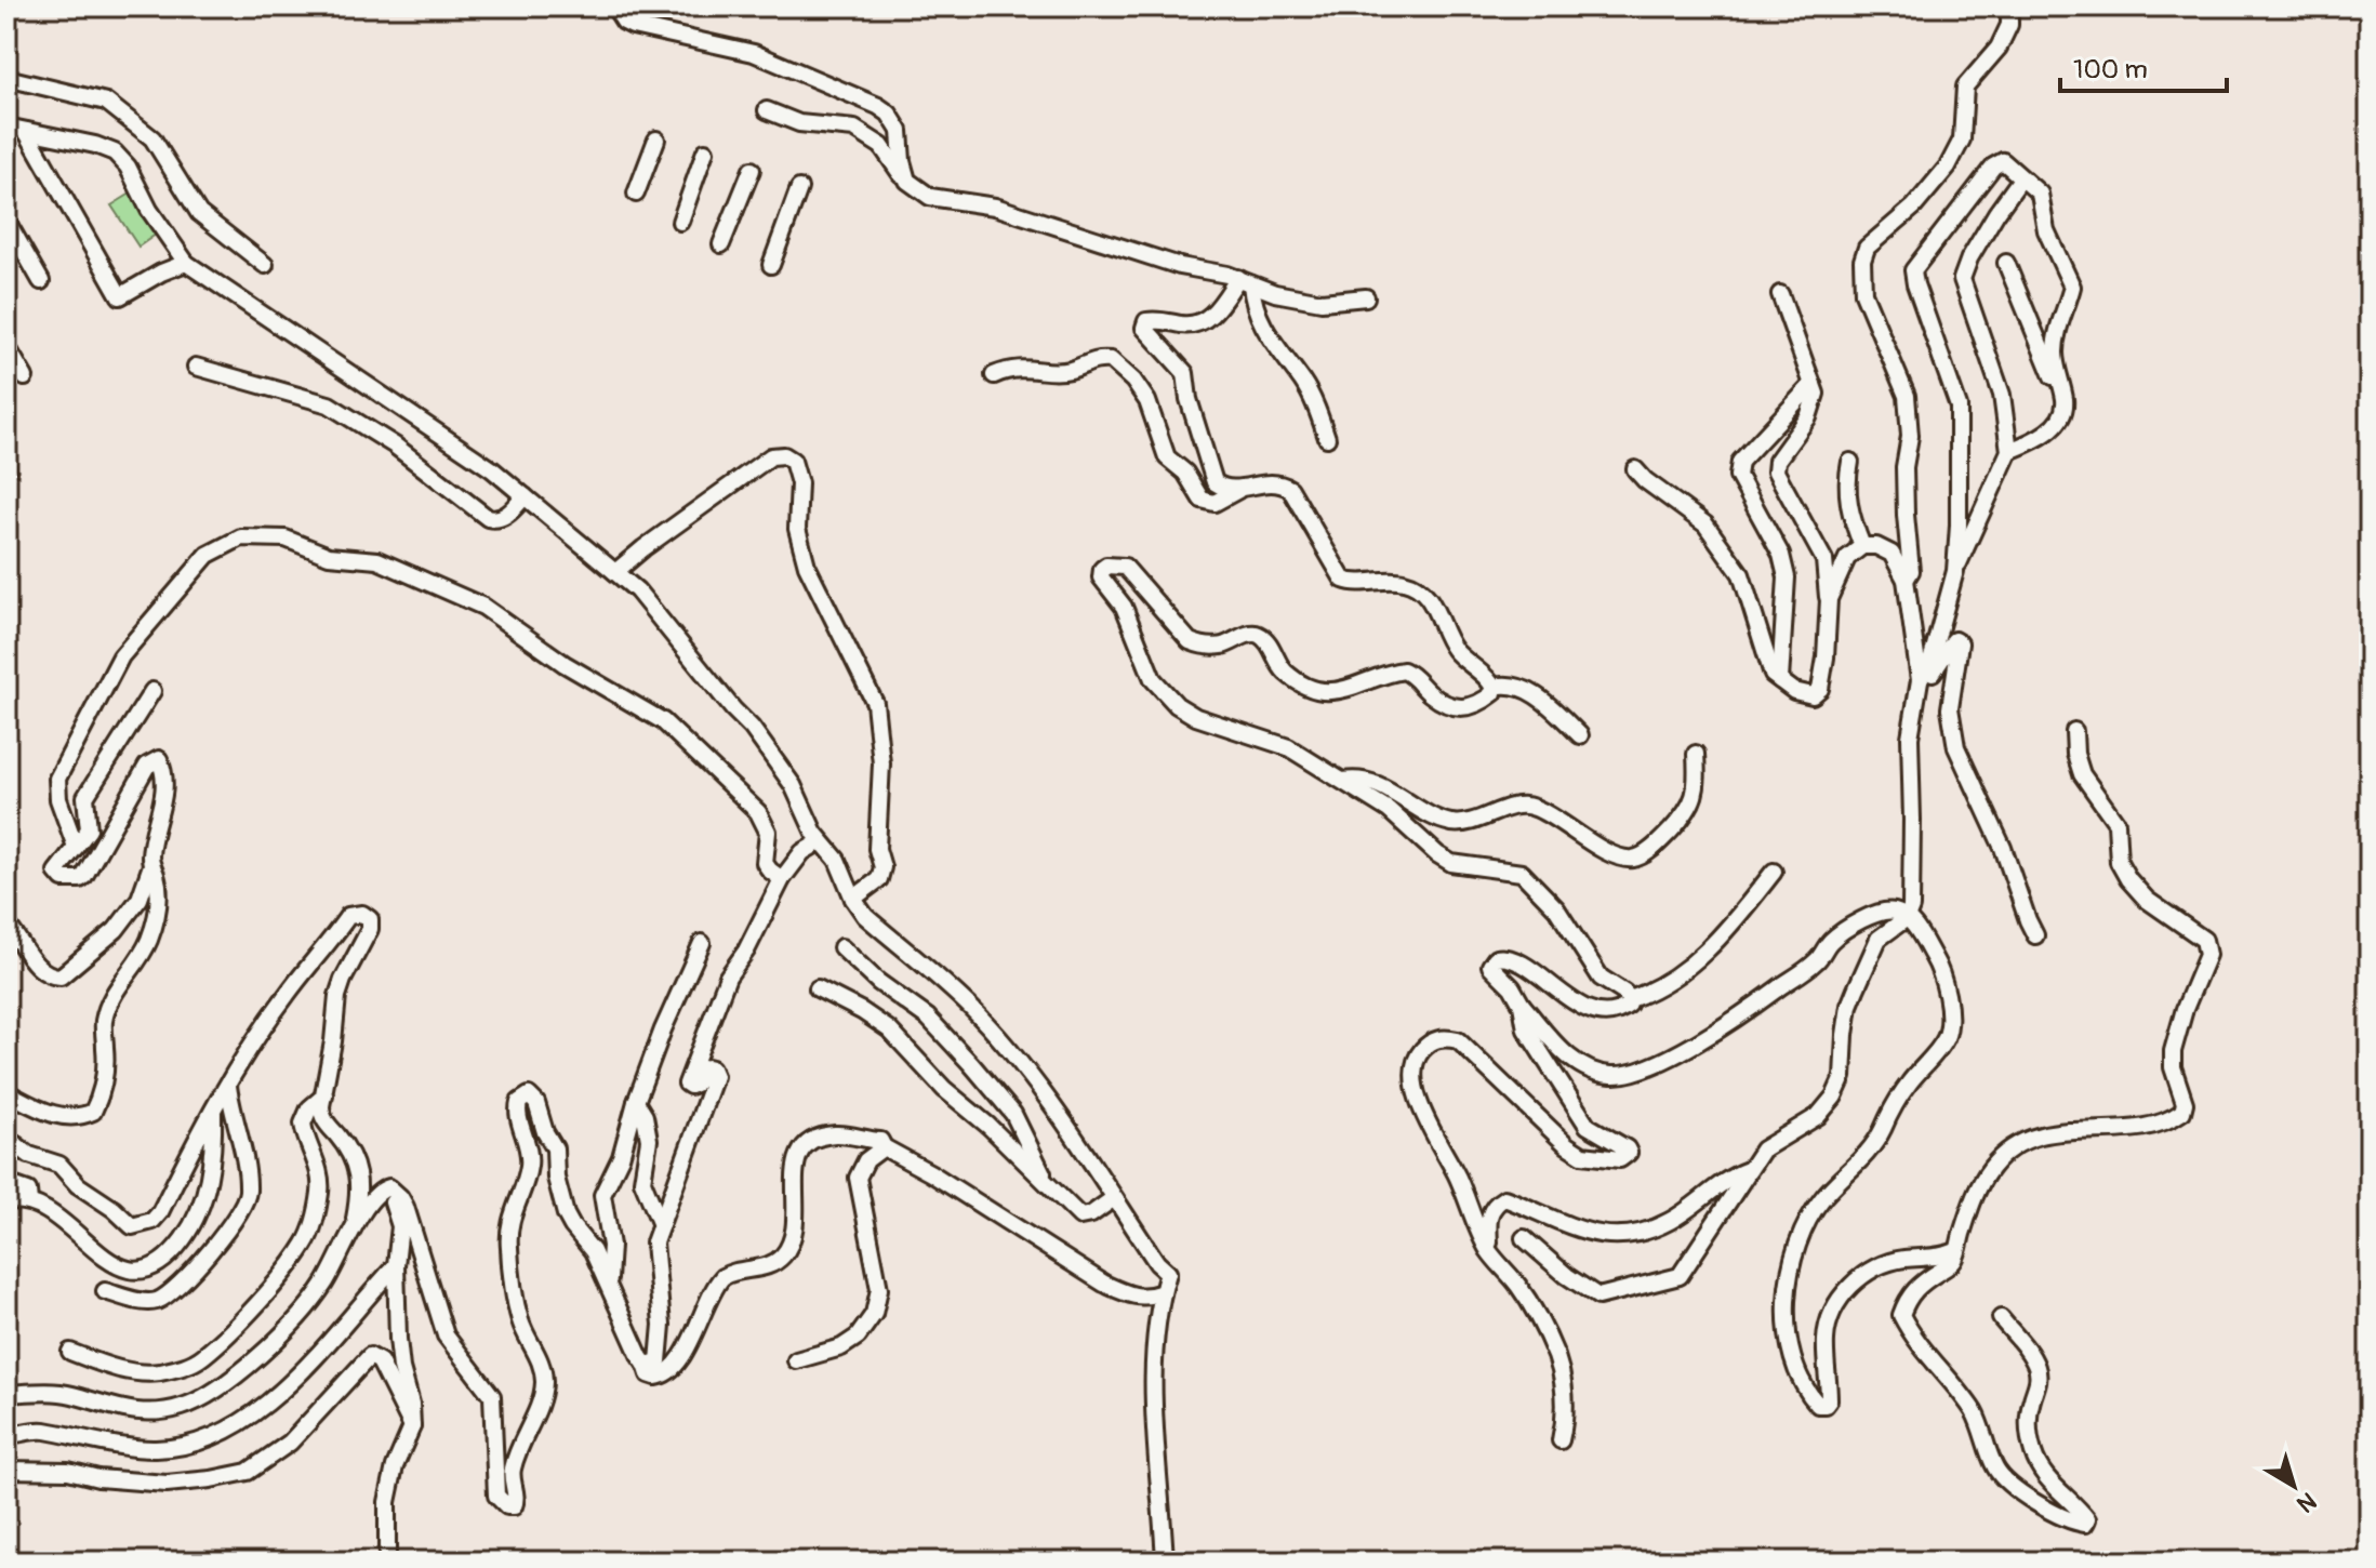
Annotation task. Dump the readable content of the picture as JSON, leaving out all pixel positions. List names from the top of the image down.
{
  "scale_bar": "100 m",
  "north": "bottom right"
}
